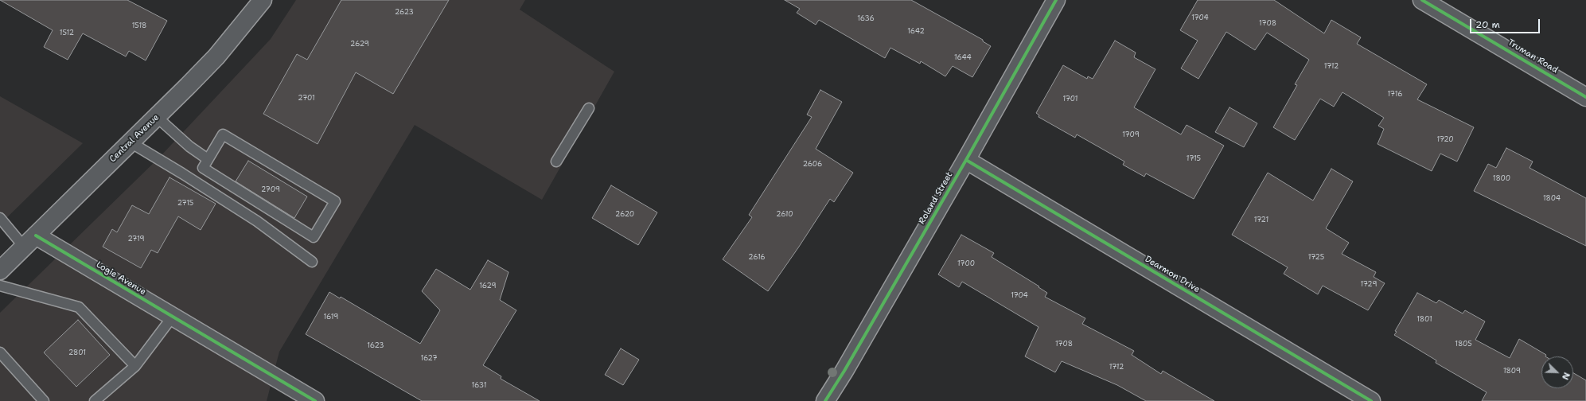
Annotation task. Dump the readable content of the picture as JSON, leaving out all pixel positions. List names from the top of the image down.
{
  "streets": {
    "street": [
      "Truman Road",
      "Central Avenue",
      "Roland Street",
      "Dearmon Drive",
      "Logie Avenue"
    ]
  },
  "crossings": [
    ["Central Avenue", "Logie Avenue"],
    ["Roland Street", "Dearmon Drive"]
  ],
  "house_numbers": [
    "2623",
    "1704",
    "1636",
    "1708",
    "1518",
    "1642",
    "1512",
    "2629",
    "1644",
    "1712",
    "1716",
    "2701",
    "1701",
    "1709",
    "1720",
    "1715",
    "2606",
    "1800",
    "2709",
    "1804",
    "2715",
    "2620",
    "2610",
    "1721",
    "2719",
    "2616",
    "1725",
    "1700",
    "1729",
    "1629",
    "1704",
    "1619",
    "1801",
    "1708",
    "1805",
    "1623",
    "2801",
    "1627",
    "1712",
    "1809",
    "1631"
  ],
  "scale_bar": "20 m",
  "north": "bottom right"
}
